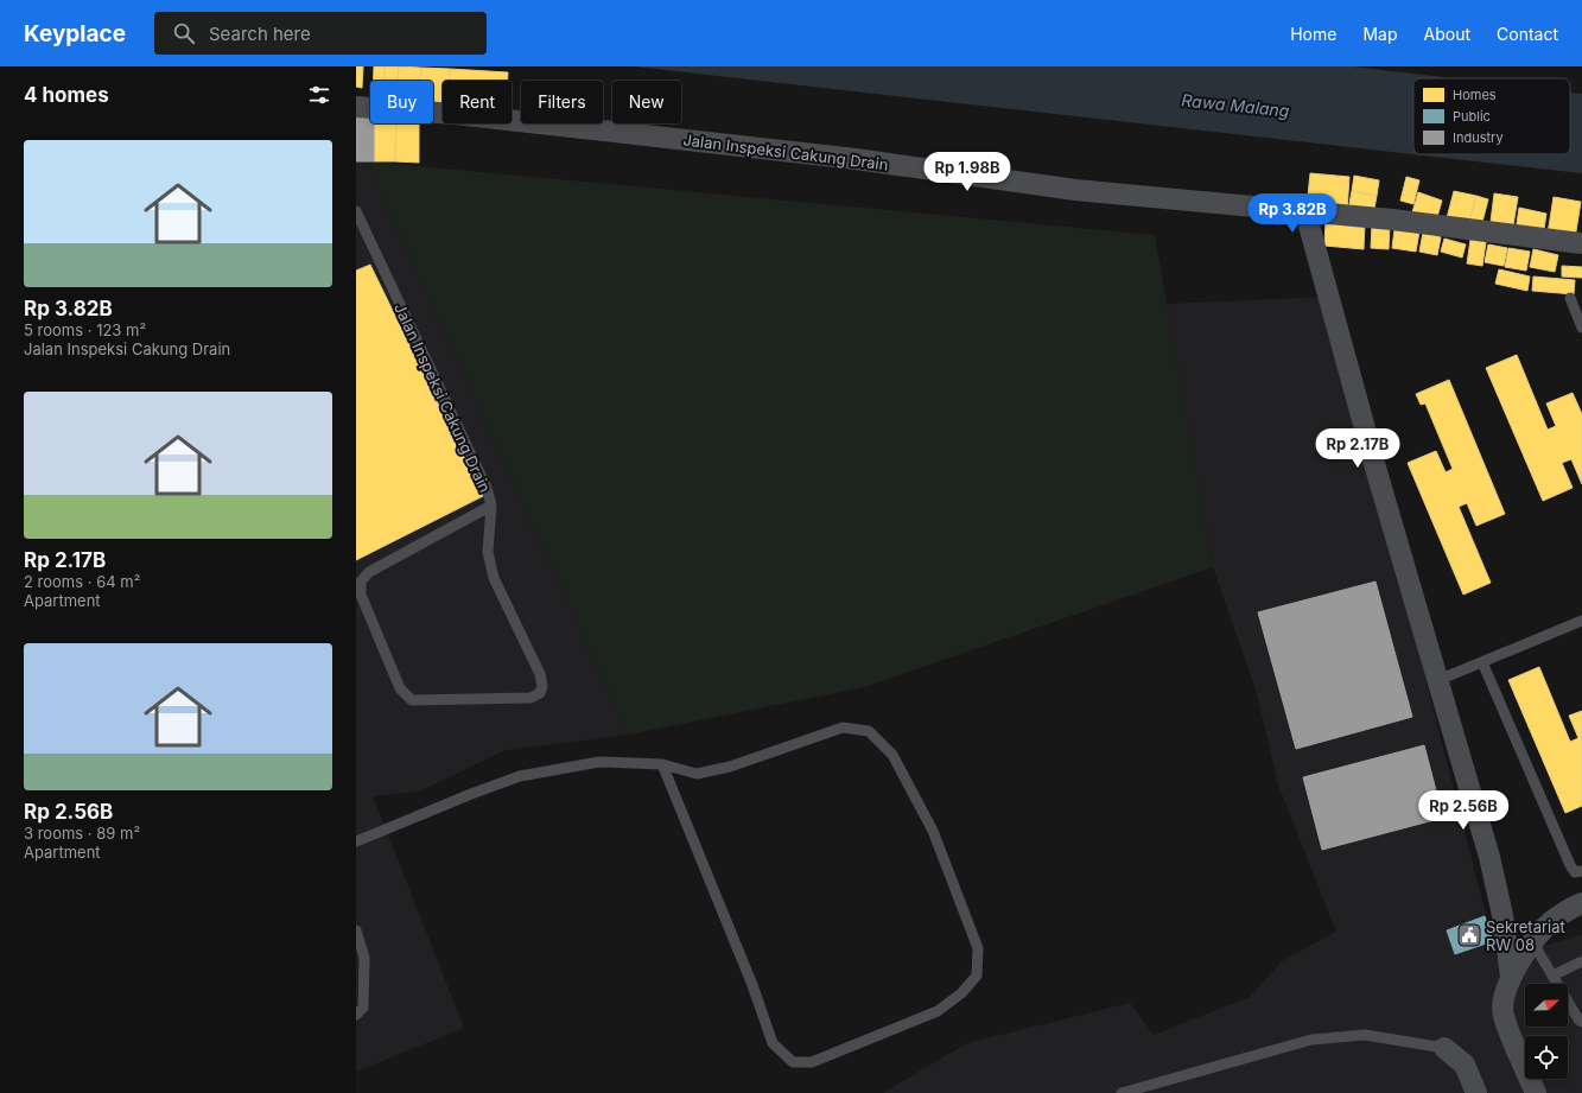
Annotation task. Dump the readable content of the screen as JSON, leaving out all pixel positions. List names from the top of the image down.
{
  "streets": {
    "street": ["Jalan Inspeksi Cakung Drain"]
  },
  "water": ["Rawa Malang"],
  "places": {
    "public building": ["Sekretariat RW 08"]
  },
  "legend": ["Homes", "Public", "Industry"],
  "north": "right",
  "page": {
    "header": "Keyplace",
    "search": "Search here",
    "nav": [
      "Home",
      "Map",
      "About",
      "Contact"
    ],
    "heading": "4 homes",
    "chip": [
      "Buy",
      "Rent",
      "Filters",
      "New"
    ],
    "list": [
      {
        "name": "Rp 3.82B",
        "note": "5 rooms · 123 m² · Jalan Inspeksi Cakung Drain"
      },
      {
        "name": "Rp 2.17B",
        "note": "2 rooms · 64 m² · Apartment"
      },
      {
        "name": "Rp 2.56B",
        "note": "3 rooms · 89 m² · Apartment"
      }
    ],
    "price": [
      "Rp 1.98B",
      "Rp 3.82B",
      "Rp 2.17B",
      "Rp 2.56B"
    ]
  }
}
